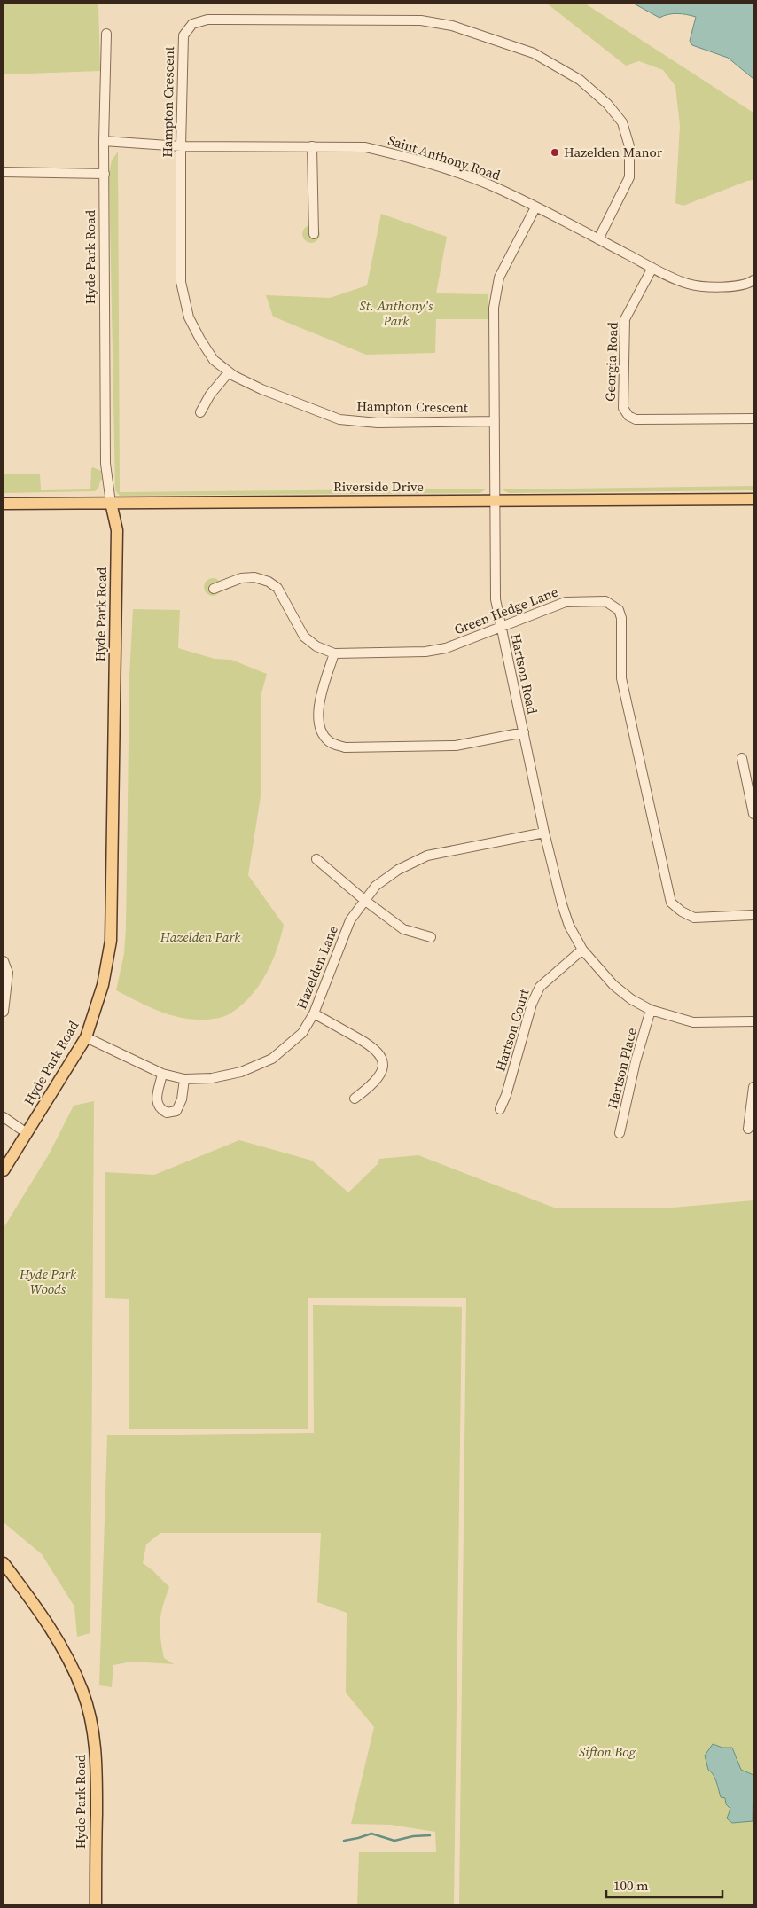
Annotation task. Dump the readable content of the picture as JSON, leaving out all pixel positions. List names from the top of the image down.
{
  "streets": {
    "main road": ["Hyde Park Road", "Riverside Drive"],
    "street": [
      "Hampton Crescent",
      "Saint Anthony Road",
      "Georgia Road",
      "Green Hedge Lane",
      "Hartson Road",
      "Hazelden Lane",
      "Hartson Court",
      "Hartson Place"
    ]
  },
  "crossings": [
    ["Hampton Crescent", "Saint Anthony Road"],
    ["Hampton Crescent", "Hartson Road"],
    ["Saint Anthony Road", "Hyde Park Road"],
    ["Saint Anthony Road", "Georgia Road"],
    ["Saint Anthony Road", "Hartson Road"],
    ["Hyde Park Road", "Riverside Drive"],
    ["Hyde Park Road", "Hazelden Lane"],
    ["Riverside Drive", "Hartson Road"],
    ["Green Hedge Lane", "Hartson Road"],
    ["Hartson Road", "Hazelden Lane"],
    ["Hartson Road", "Hartson Court"],
    ["Hartson Road", "Hartson Place"]
  ],
  "parks": [
    "St. Anthony's Park",
    "Hazelden Park",
    "Hyde Park Woods",
    "Sifton Bog"
  ],
  "places": ["Hazelden Manor"],
  "scale_bar": "100 m"
}
